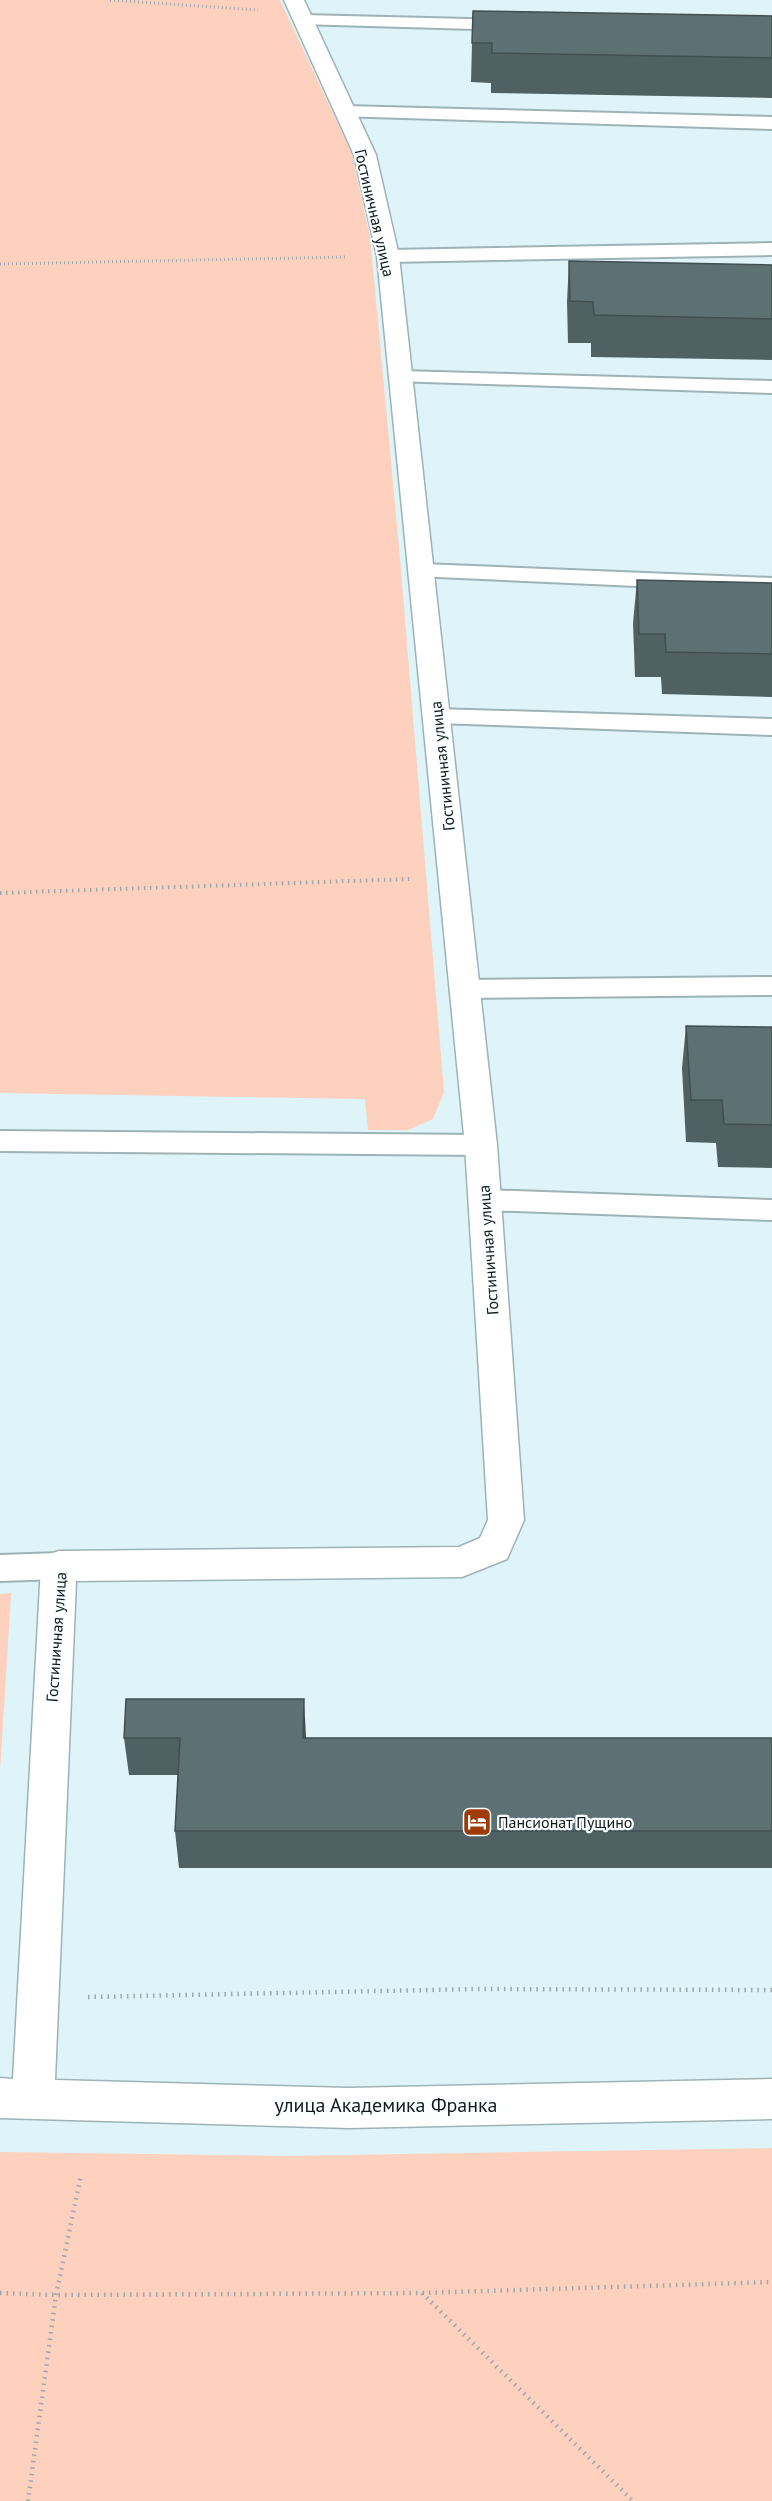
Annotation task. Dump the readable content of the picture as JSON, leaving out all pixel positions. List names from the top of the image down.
{
  "streets": {
    "street": ["Гостиничная улица", "улица Академика Франка"]
  },
  "crossings": [
    ["Гостиничная улица", "улица Академика Франка"]
  ],
  "places": {
    "hotel": ["Пансионат Пущино"]
  }
}
